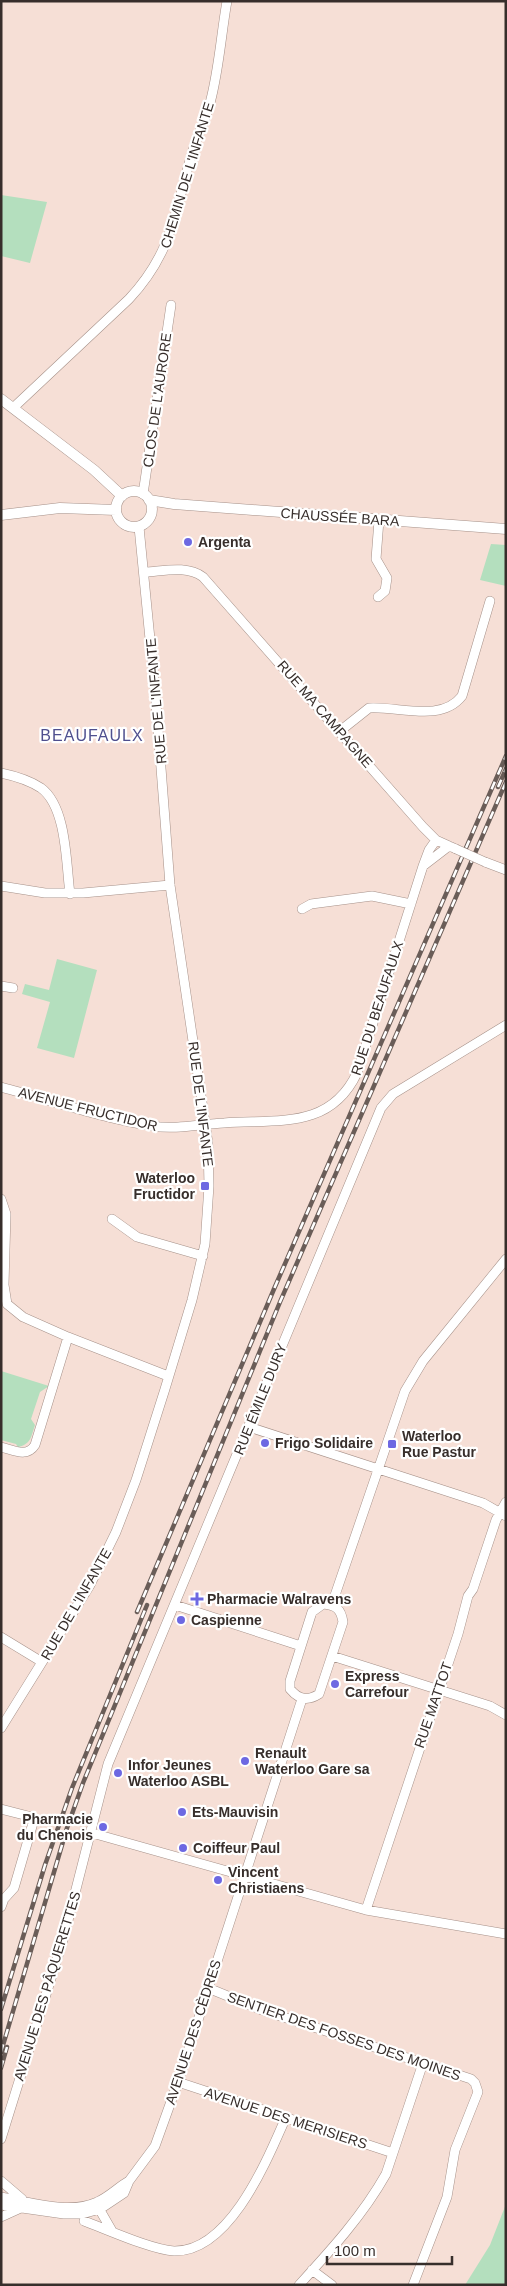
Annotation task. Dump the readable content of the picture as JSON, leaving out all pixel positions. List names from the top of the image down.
{
  "streets": {
    "main road": ["CHAUSSÉE BARA"],
    "street": [
      "CHEMIN DE L'INFANTE",
      "CLOS DE L'AURORE",
      "RUE DE L'INFANTE",
      "RUE MA CAMPAGNE",
      "RUE DU BEAUFAULX",
      "AVENUE FRUCTIDOR",
      "RUE ÉMILE DURY",
      "RUE MATTOT",
      "AVENUE DES PÂQUERETTES",
      "AVENUE DES CÈDRES",
      "SENTIER DES FOSSES DES MOINES",
      "AVENUE DES MERISIERS"
    ]
  },
  "crossings": [
    ["CLOS DE L'AURORE", "CHAUSSÉE BARA"],
    ["CLOS DE L'AURORE", "RUE DE L'INFANTE"],
    ["CHAUSSÉE BARA", "RUE DE L'INFANTE"],
    ["RUE DE L'INFANTE", "RUE MA CAMPAGNE"],
    ["RUE DE L'INFANTE", "RUE DU BEAUFAULX"],
    ["RUE DE L'INFANTE", "AVENUE FRUCTIDOR"],
    ["RUE MA CAMPAGNE", "RUE DU BEAUFAULX"],
    ["RUE DU BEAUFAULX", "AVENUE FRUCTIDOR"],
    ["RUE ÉMILE DURY", "AVENUE DES PÂQUERETTES"],
    ["AVENUE DES CÈDRES", "SENTIER DES FOSSES DES MOINES"],
    ["AVENUE DES CÈDRES", "AVENUE DES MERISIERS"]
  ],
  "districts": ["BEAUFAULX"],
  "places": {
    "other": [
      "Argenta",
      "Frigo Solidaire",
      "Caspienne",
      "Express Carrefour",
      "Renault Waterloo Gare sa",
      "Infor Jeunes Waterloo ASBL",
      "Ets-Mauvisin",
      "Pharmacie du Chenois",
      "Coiffeur Paul",
      "Vincent Christiaens"
    ],
    "transit": ["Waterloo Fructidor", "Waterloo Rue Pastur"],
    "health": ["Pharmacie Walravens"]
  },
  "scale_bar": "100 m"
}
